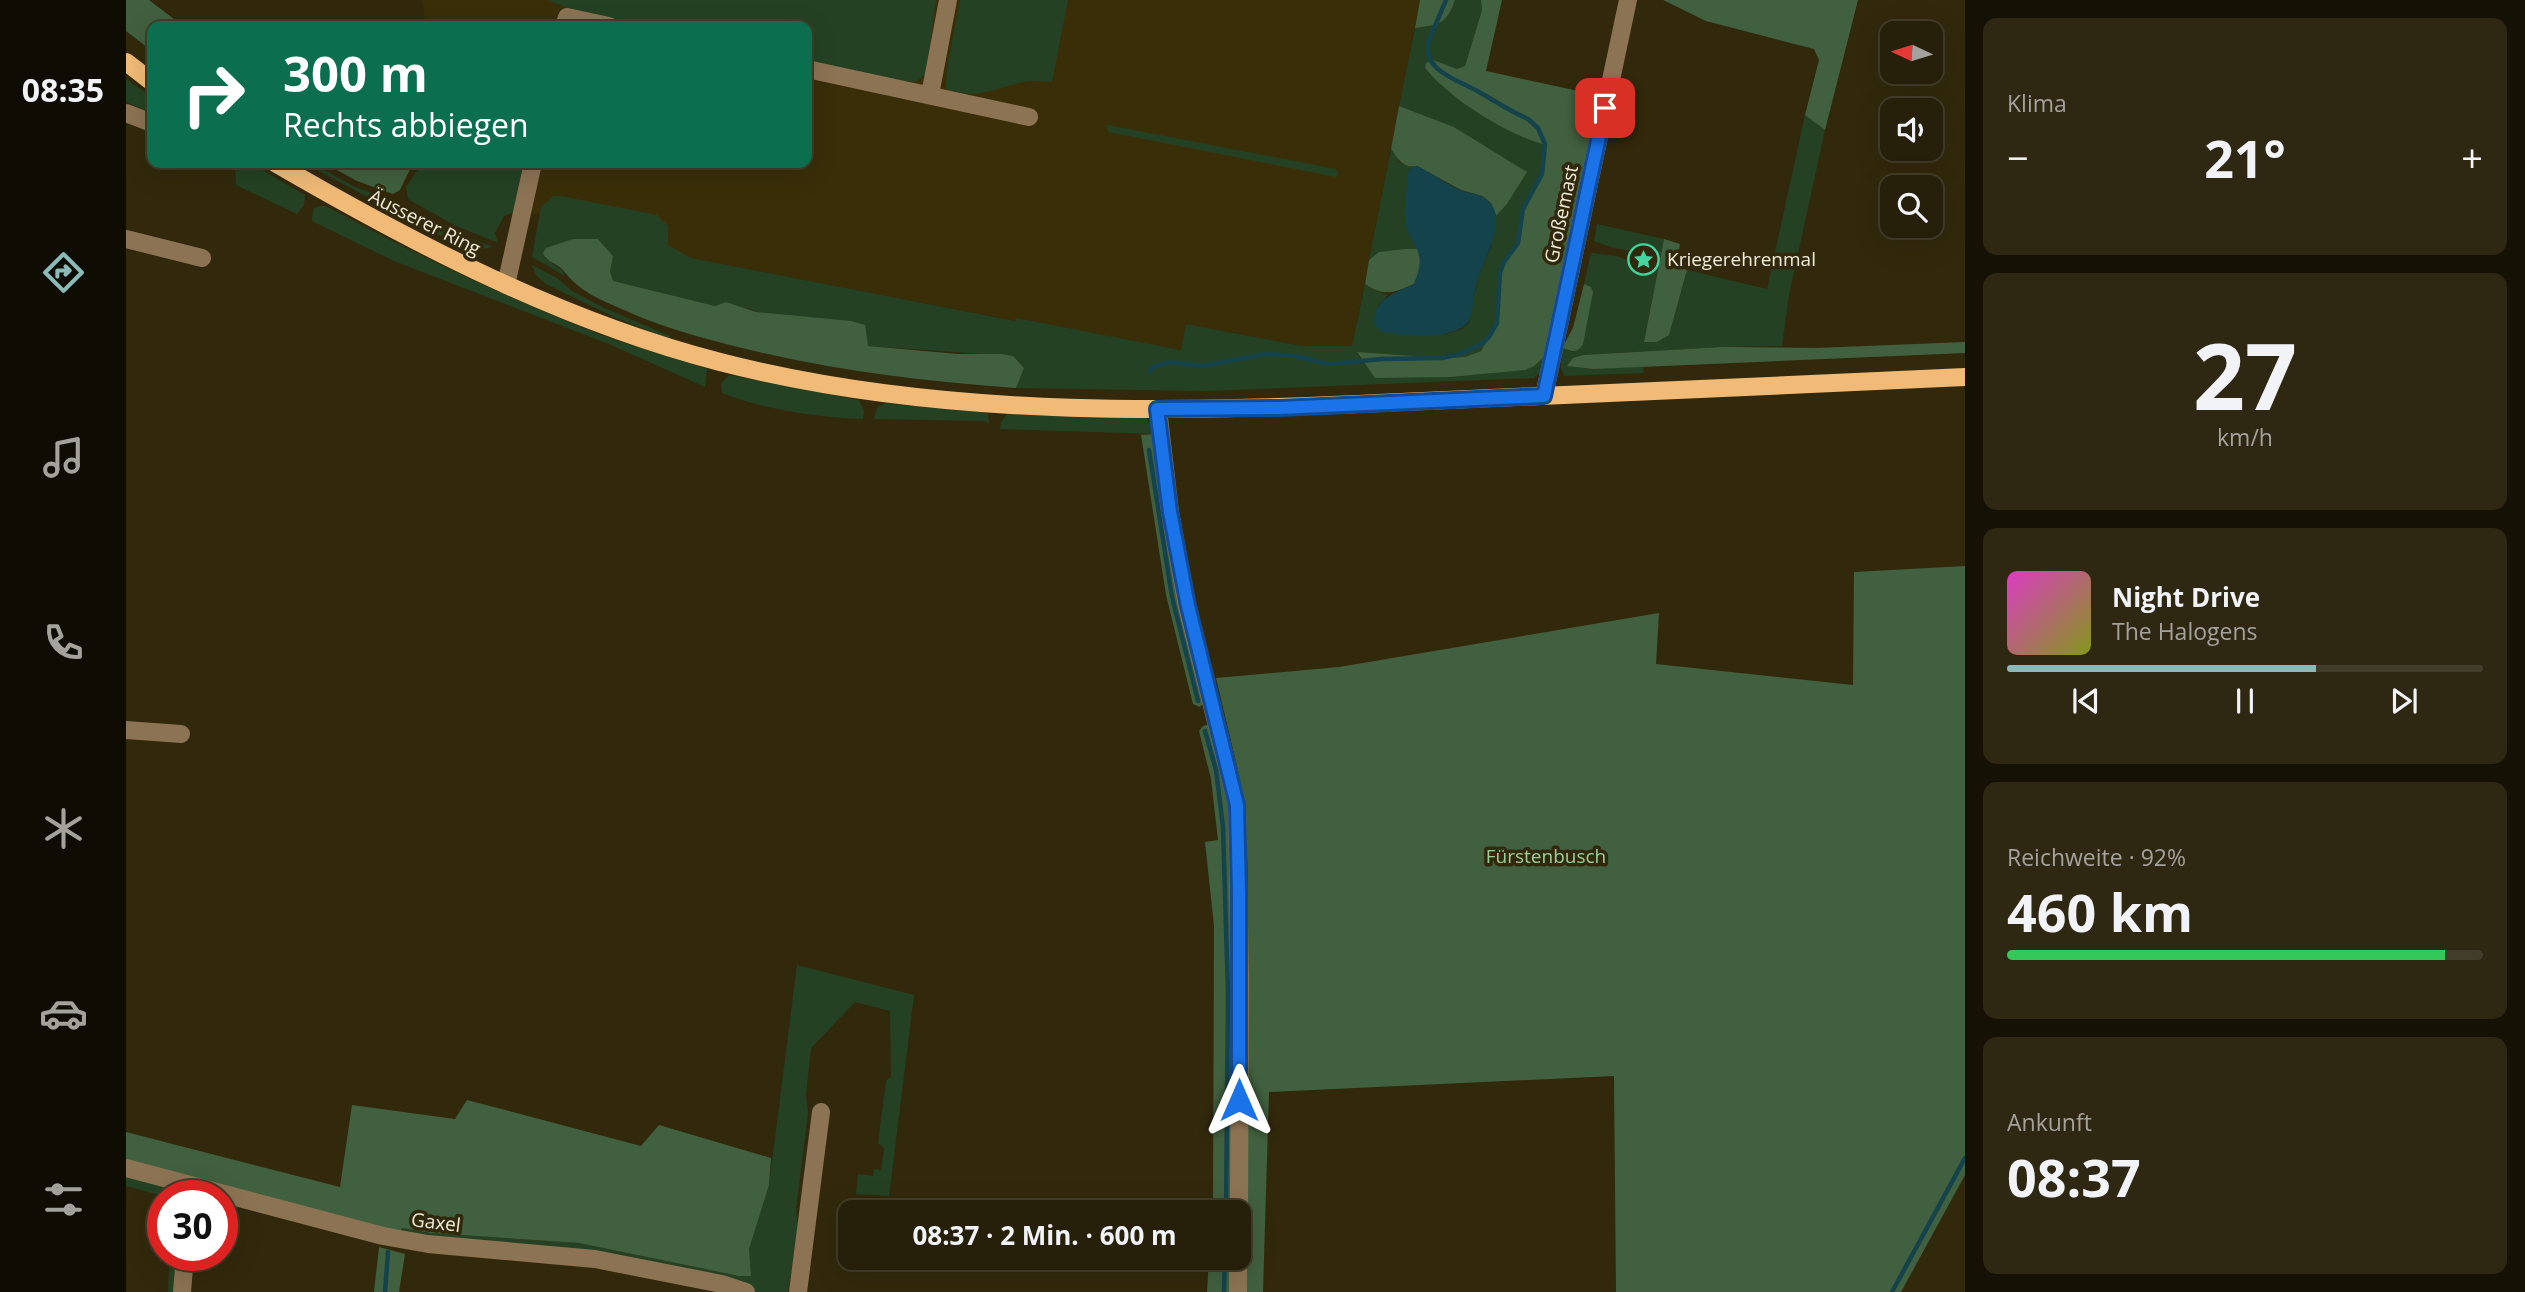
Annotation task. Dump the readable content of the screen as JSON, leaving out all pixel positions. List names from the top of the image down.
{
  "streets": {
    "main road": ["Äusserer Ring"],
    "street": ["Großemast", "Gaxel"]
  },
  "crossings": [
    ["Großemast", "Äusserer Ring"]
  ],
  "parks": ["Fürstenbusch"],
  "places": {
    "place": ["Kriegerehrenmal"]
  },
  "north": "left",
  "page": {
    "tabs": "08:35",
    "tile": [
      "Klima",
      ["27", "km/h"],
      ["Reichweite · 92%", "460 km"],
      ["Ankunft", "08:37"]
    ],
    "turn": ["300 m", "Rechts abbiegen"],
    "heat": ["−", "21°", "+"],
    "song": ["Night Drive", "The Halogens"],
    "limit": "30",
    "trip": "08:37 · 2 Min. · 600 m"
  }
}
